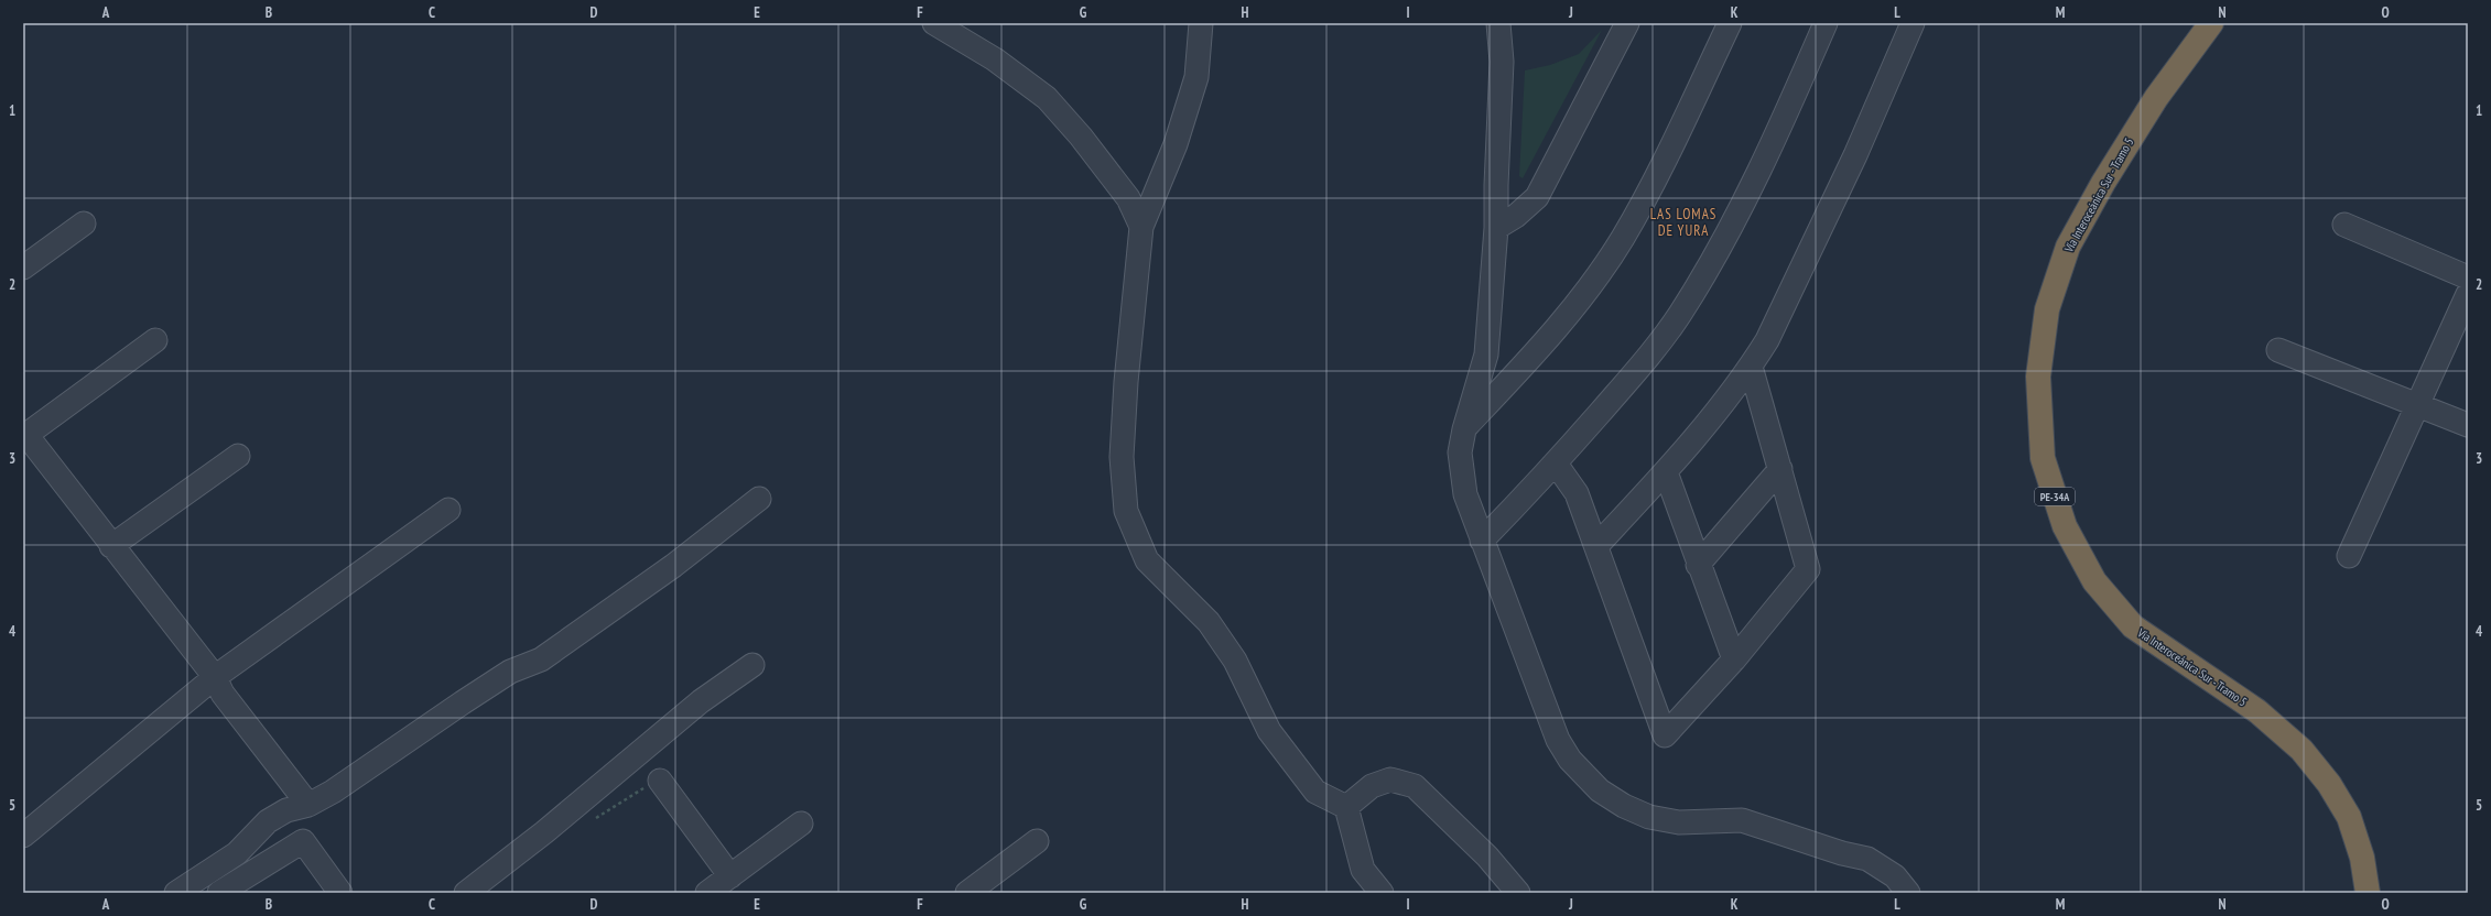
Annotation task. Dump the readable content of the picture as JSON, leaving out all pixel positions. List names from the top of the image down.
{
  "streets": {
    "highway": ["Vía Interoceánica Sur - Tramo 5", "PE-34A"]
  },
  "districts": ["LAS LOMAS DE YURA"],
  "grid": {
    "columns": [
      "A",
      "B",
      "C",
      "D",
      "E",
      "F",
      "G",
      "H",
      "I",
      "J",
      "K",
      "L",
      "M",
      "N",
      "O"
    ],
    "rows": [
      "1",
      "2",
      "3",
      "4",
      "5"
    ]
  }
}
